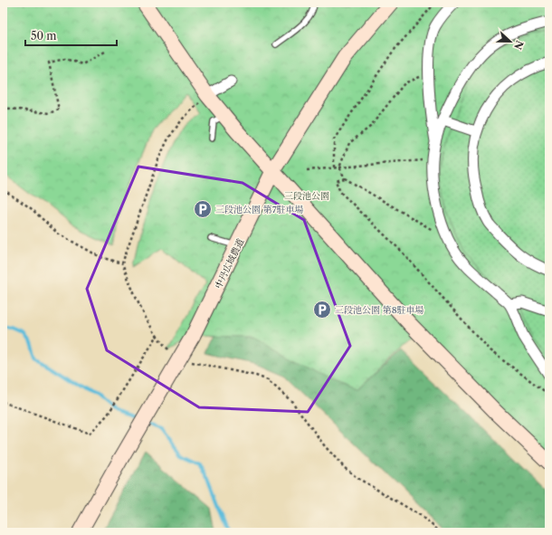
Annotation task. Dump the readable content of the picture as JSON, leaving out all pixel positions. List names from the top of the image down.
{
  "streets": {
    "street": ["中丹広域農道"]
  },
  "parks": ["三段池公園"],
  "places": {
    "parking": ["三段池公園 第7駐車場", "三段池公園 第8駐車場"]
  },
  "scale_bar": "50 m",
  "north": "right"
}
